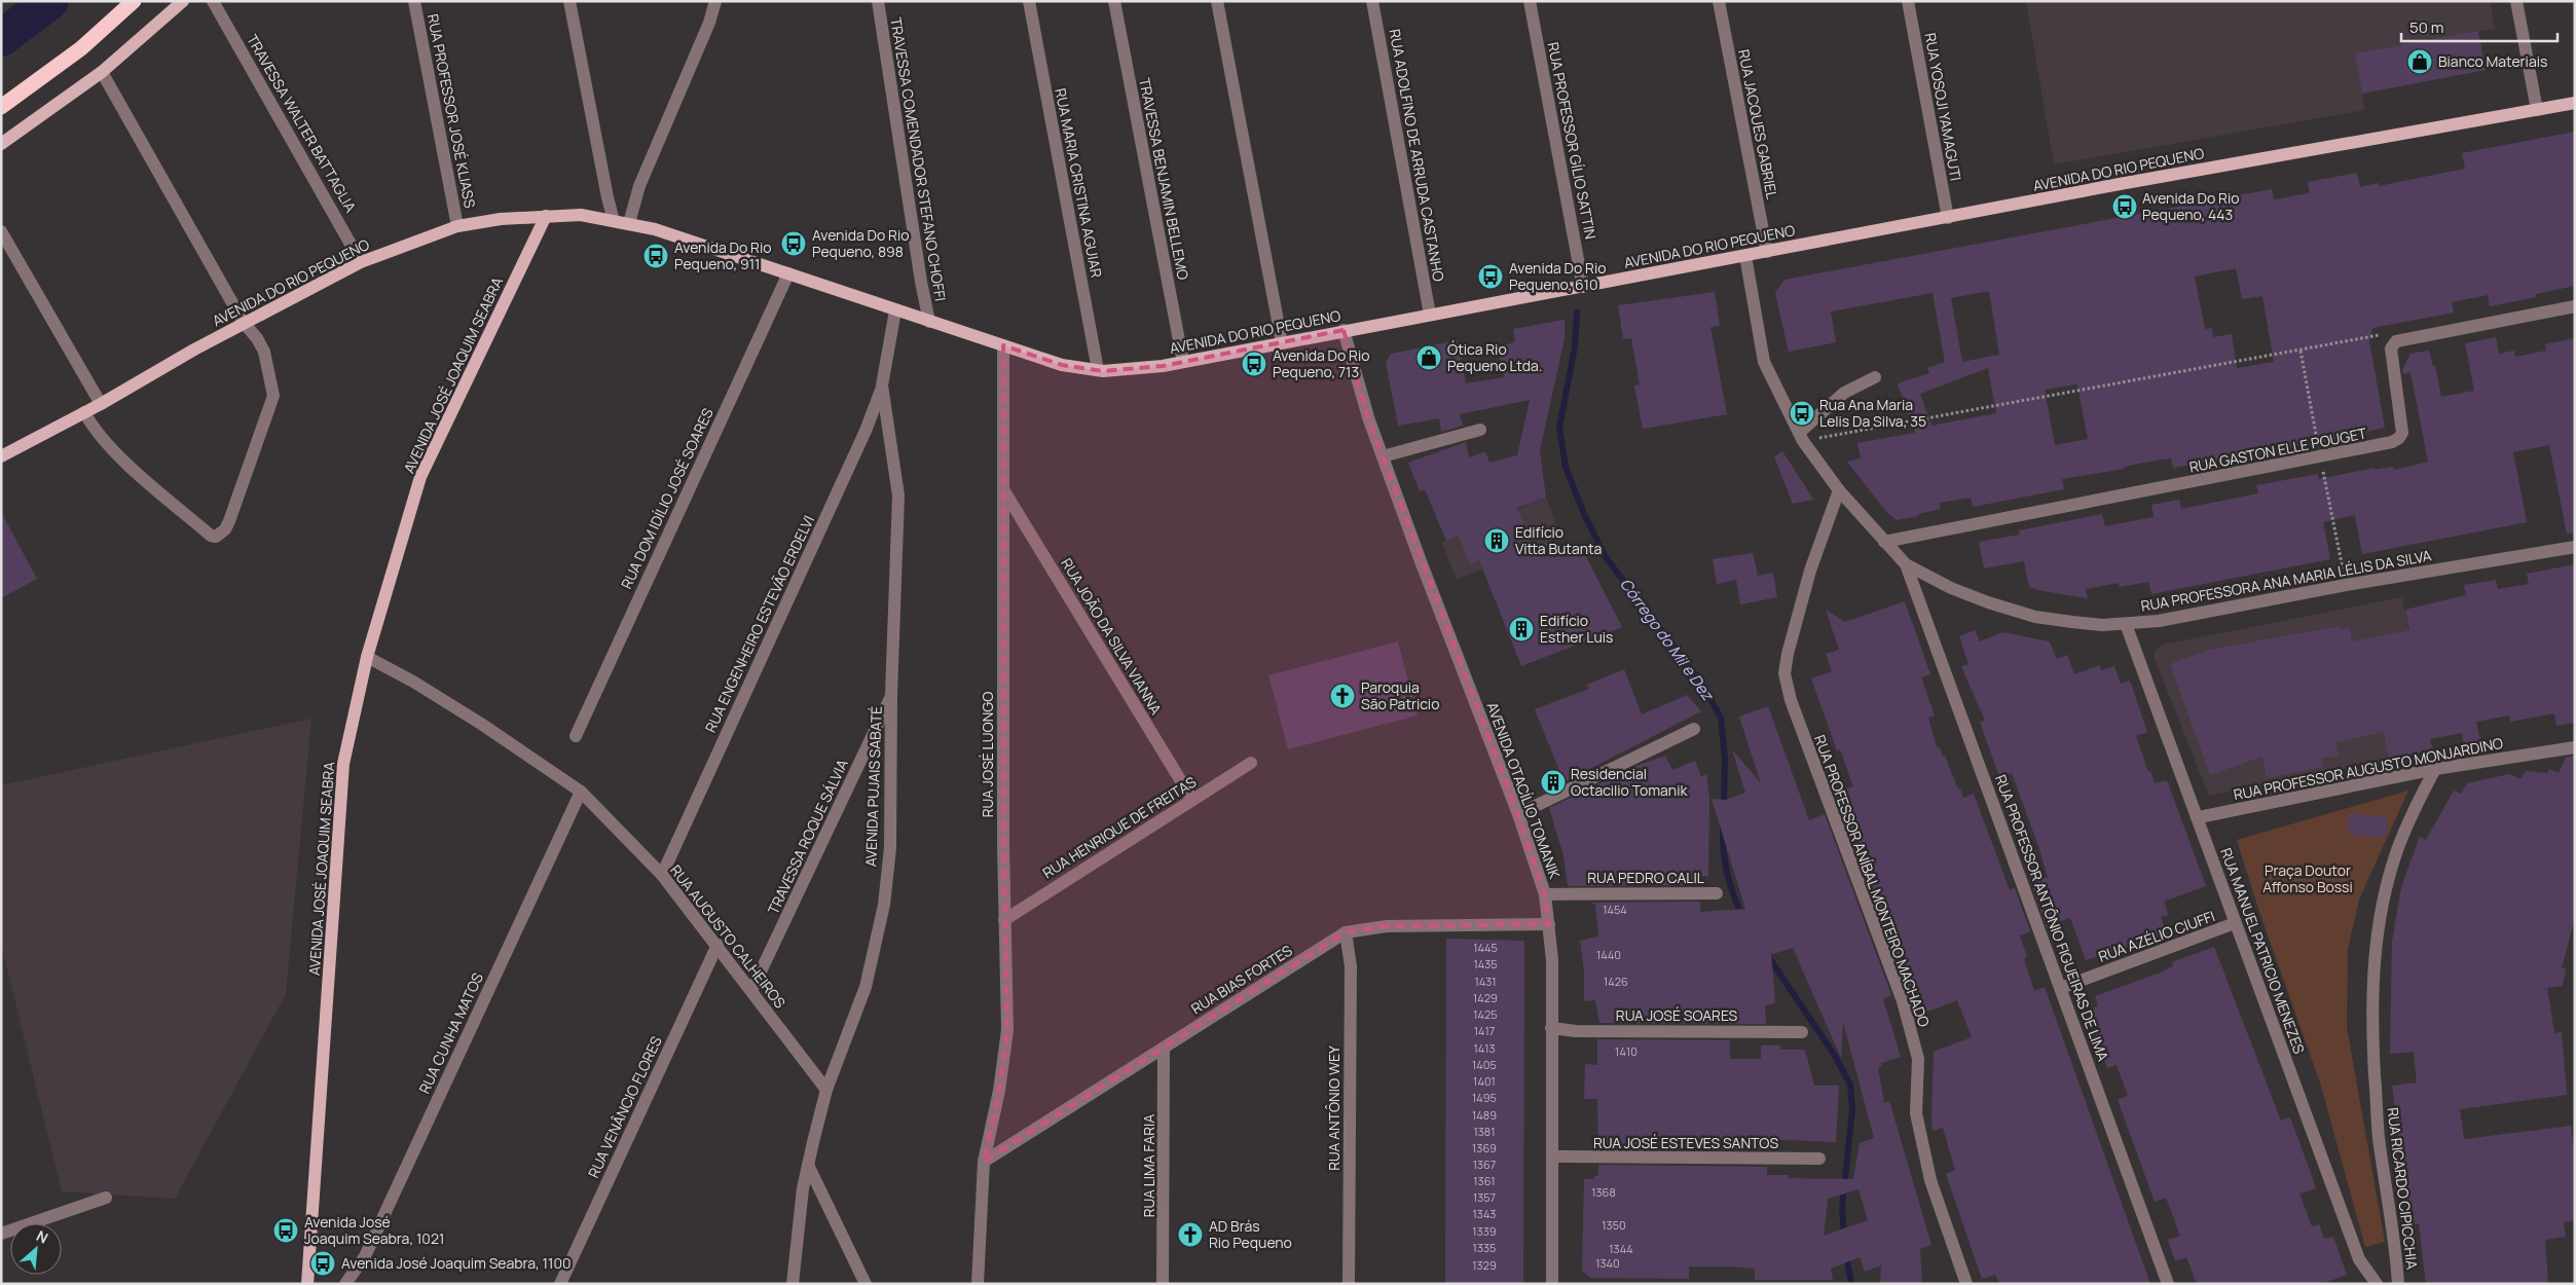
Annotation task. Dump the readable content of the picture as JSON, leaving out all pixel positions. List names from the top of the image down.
{
  "streets": {
    "main road": ["AVENIDA DO RIO PEQUENO", "AVENIDA JOSÉ JOAQUIM SEABRA"],
    "street": [
      "RUA YOSOJI YAMAGUTI",
      "RUA PROFESSOR JOSÉ KLIASS",
      "TRAVESSA WALTER BATTAGLIA",
      "RUA JACQUES GABRIEL",
      "RUA PROFESSOR GÍLIO SATTIN",
      "RUA ADOLFINO DE ARRUDA CASTANHO",
      "TRAVESSA COMENDADOR STEFANO CHOFFI",
      "TRAVESSA BENJAMIN BELLEMO",
      "RUA MARIA CRISTINA AGUIAR",
      "RUA GASTON ELLE POUGET",
      "RUA DOM IDÍLIO JOSÉ SOARES",
      "RUA PROFESSORA ANA MARIA LÉLIS DA SILVA",
      "RUA ENGENHEIRO ESTEVÃO ERDELVI",
      "RUA JOÃO DA SILVA VIANNA",
      "RUA JOSÉ LUONGO",
      "RUA PROFESSOR AUGUSTO MONJARDINO",
      "AVENIDA PUJAIS SABATÉ",
      "AVENIDA OTACÍLIO TOMANIK",
      "RUA HENRIQUE DE FREITAS",
      "TRAVESSA ROQUE SÁLVIA",
      "RUA PEDRO CALIL",
      "RUA PROFESSOR ANÍBAL MONTEIRO MACHADO",
      "RUA PROFESSOR ANTÔNIO FIGUEIRAS DE LIMA",
      "RUA AUGUSTO CALHEIROS",
      "RUA AZÉLIO CIUFFI",
      "RUA MANUEL PATRICIO MENEZES",
      "RUA BIAS FORTES",
      "RUA JOSÉ SOARES",
      "RUA CUNHA MATOS",
      "RUA VENÂNCIO FLORES",
      "RUA ANTÔNIO WEY",
      "RUA JOSÉ ESTEVES SANTOS",
      "RUA LIMA FARIA",
      "RUA RICARDO CIPICCHIA"
    ]
  },
  "crossings": [
    ["RUA YOSOJI YAMAGUTI", "AVENIDA DO RIO PEQUENO"],
    ["RUA PROFESSOR JOSÉ KLIASS", "AVENIDA DO RIO PEQUENO"],
    ["TRAVESSA WALTER BATTAGLIA", "AVENIDA DO RIO PEQUENO"],
    ["RUA JACQUES GABRIEL", "AVENIDA DO RIO PEQUENO"],
    ["RUA PROFESSOR GÍLIO SATTIN", "AVENIDA DO RIO PEQUENO"],
    ["RUA ADOLFINO DE ARRUDA CASTANHO", "AVENIDA DO RIO PEQUENO"],
    ["TRAVESSA COMENDADOR STEFANO CHOFFI", "AVENIDA DO RIO PEQUENO"],
    ["AVENIDA DO RIO PEQUENO", "TRAVESSA BENJAMIN BELLEMO"],
    ["AVENIDA DO RIO PEQUENO", "RUA MARIA CRISTINA AGUIAR"],
    ["AVENIDA DO RIO PEQUENO", "AVENIDA JOSÉ JOAQUIM SEABRA"],
    ["AVENIDA DO RIO PEQUENO", "RUA DOM IDÍLIO JOSÉ SOARES"],
    ["AVENIDA DO RIO PEQUENO", "RUA PROFESSORA ANA MARIA LÉLIS DA SILVA"],
    ["AVENIDA DO RIO PEQUENO", "RUA JOSÉ LUONGO"],
    ["AVENIDA DO RIO PEQUENO", "AVENIDA PUJAIS SABATÉ"],
    ["AVENIDA DO RIO PEQUENO", "AVENIDA OTACÍLIO TOMANIK"],
    ["AVENIDA JOSÉ JOAQUIM SEABRA", "RUA AUGUSTO CALHEIROS"],
    ["RUA GASTON ELLE POUGET", "RUA PROFESSORA ANA MARIA LÉLIS DA SILVA"],
    ["RUA PROFESSORA ANA MARIA LÉLIS DA SILVA", "RUA PROFESSOR ANÍBAL MONTEIRO MACHADO"],
    ["RUA PROFESSORA ANA MARIA LÉLIS DA SILVA", "RUA PROFESSOR ANTÔNIO FIGUEIRAS DE LIMA"],
    ["RUA PROFESSORA ANA MARIA LÉLIS DA SILVA", "RUA MANUEL PATRICIO MENEZES"],
    ["RUA ENGENHEIRO ESTEVÃO ERDELVI", "AVENIDA PUJAIS SABATÉ"],
    ["RUA ENGENHEIRO ESTEVÃO ERDELVI", "RUA AUGUSTO CALHEIROS"],
    ["RUA JOÃO DA SILVA VIANNA", "RUA JOSÉ LUONGO"],
    ["RUA JOÃO DA SILVA VIANNA", "RUA HENRIQUE DE FREITAS"],
    ["RUA JOSÉ LUONGO", "RUA HENRIQUE DE FREITAS"],
    ["RUA JOSÉ LUONGO", "RUA BIAS FORTES"],
    ["RUA PROFESSOR AUGUSTO MONJARDINO", "RUA MANUEL PATRICIO MENEZES"],
    ["RUA PROFESSOR AUGUSTO MONJARDINO", "RUA RICARDO CIPICCHIA"],
    ["AVENIDA PUJAIS SABATÉ", "TRAVESSA ROQUE SÁLVIA"],
    ["AVENIDA PUJAIS SABATÉ", "RUA AUGUSTO CALHEIROS"],
    ["AVENIDA OTACÍLIO TOMANIK", "RUA PEDRO CALIL"],
    ["AVENIDA OTACÍLIO TOMANIK", "RUA BIAS FORTES"],
    ["AVENIDA OTACÍLIO TOMANIK", "RUA JOSÉ SOARES"],
    ["AVENIDA OTACÍLIO TOMANIK", "RUA JOSÉ ESTEVES SANTOS"],
    ["TRAVESSA ROQUE SÁLVIA", "RUA AUGUSTO CALHEIROS"],
    ["RUA PROFESSOR ANTÔNIO FIGUEIRAS DE LIMA", "RUA AZÉLIO CIUFFI"],
    ["RUA AUGUSTO CALHEIROS", "RUA CUNHA MATOS"],
    ["RUA AUGUSTO CALHEIROS", "RUA VENÂNCIO FLORES"],
    ["RUA AZÉLIO CIUFFI", "RUA MANUEL PATRICIO MENEZES"],
    ["RUA BIAS FORTES", "RUA ANTÔNIO WEY"],
    ["RUA BIAS FORTES", "RUA LIMA FARIA"]
  ],
  "water": ["Córrego do Mil e Dez"],
  "parks": ["Praça Doutor Affonso Bossi"],
  "places": {
    "shop": ["Bianco Materiais", "Ótica Rio Pequeno Ltda."],
    "bus stop": [
      "Avenida Do Rio Pequeno, 443",
      "Avenida Do Rio Pequeno, 898",
      "Avenida Do Rio Pequeno, 911",
      "Avenida Do Rio Pequeno, 610",
      "Avenida Do Rio Pequeno, 713",
      "Rua Ana Maria Lelis Da Silva, 35",
      "Avenida José Joaquim Seabra, 1021",
      "Avenida José Joaquim Seabra, 1100"
    ],
    "building": ["Edifício Vitta Butanta", "Edifício Esther Luis", "Residencial Octacilio Tomanik"],
    "church": ["Paroquia São Patricio", "AD Brás Rio Pequeno"]
  },
  "house_numbers": [
    "1454",
    "1445",
    "1440",
    "1435",
    "1431",
    "1426",
    "1429",
    "1425",
    "1417",
    "1413",
    "1410",
    "1405",
    "1401",
    "1495",
    "1489",
    "1381",
    "1369",
    "1367",
    "1361",
    "1368",
    "1357",
    "1343",
    "1350",
    "1339",
    "1335",
    "1344",
    "1340",
    "1329"
  ],
  "scale_bar": "50 m",
  "north": "top right"
}
